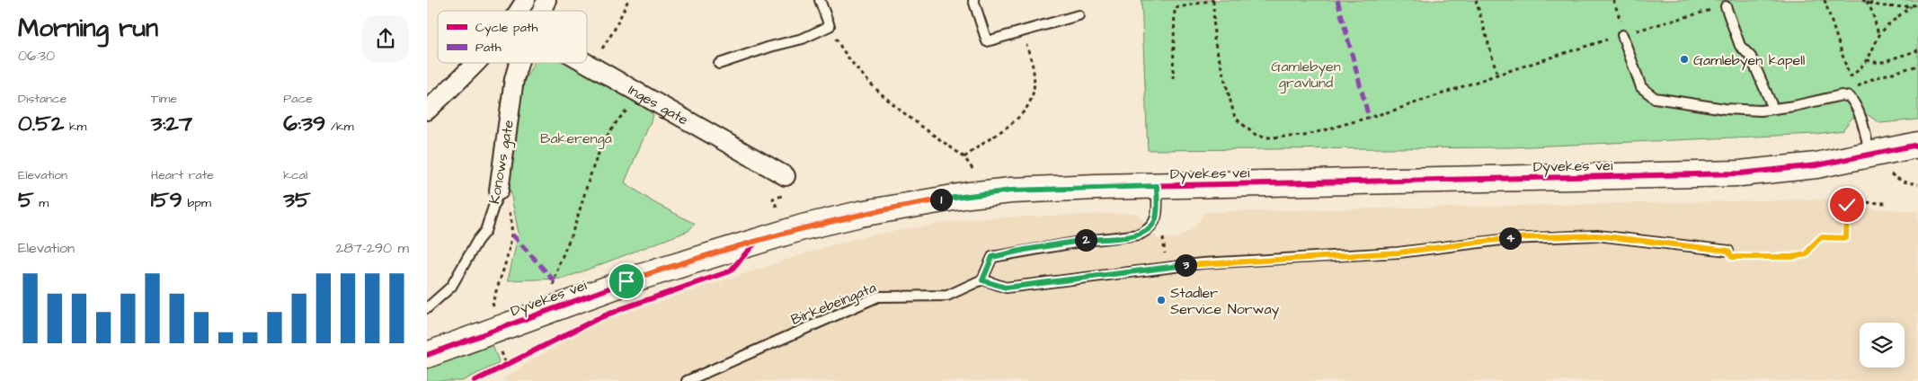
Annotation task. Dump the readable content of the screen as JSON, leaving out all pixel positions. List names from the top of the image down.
{
  "streets": {
    "street": ["Inges gate", "Konows gate", "Dyvekes vei"],
    "lane": ["Birkebeingata"]
  },
  "crossings": [
    ["Konows gate", "Dyvekes vei"]
  ],
  "parks": ["Gamlebyen gravlund", "Bakerenga"],
  "places": ["Gamlebyen kapell", "Stadler Service Norway"],
  "legend": ["Cycle path", "Path"],
  "page": {
    "heading": ["Morning run", "06:30"],
    "stats": [
      ["Distance", "0.52 km"],
      ["Time", "3:27"],
      ["Pace", "6:39 /km"],
      ["Elevation", "5 m"],
      ["Heart rate", "159 bpm"],
      ["kcal", "35"]
    ],
    "pins": [
      "1",
      "4",
      "2",
      "3"
    ],
    "chart": ["Elevation", "287–290 m"]
  }
}
